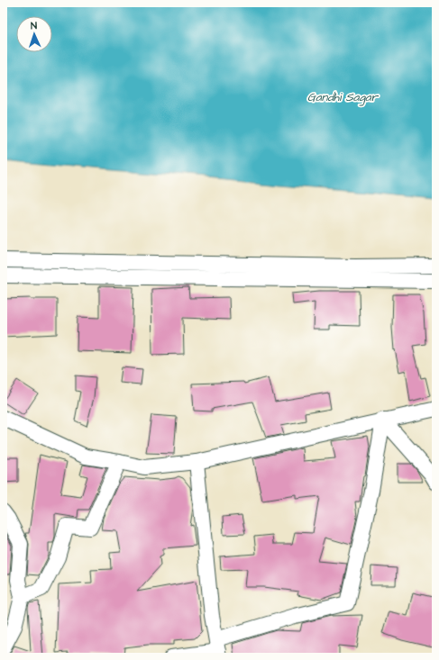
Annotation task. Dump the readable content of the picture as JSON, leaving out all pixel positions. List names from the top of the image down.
{
  "water": ["Gandhi Sagar"],
  "north": "top"
}
